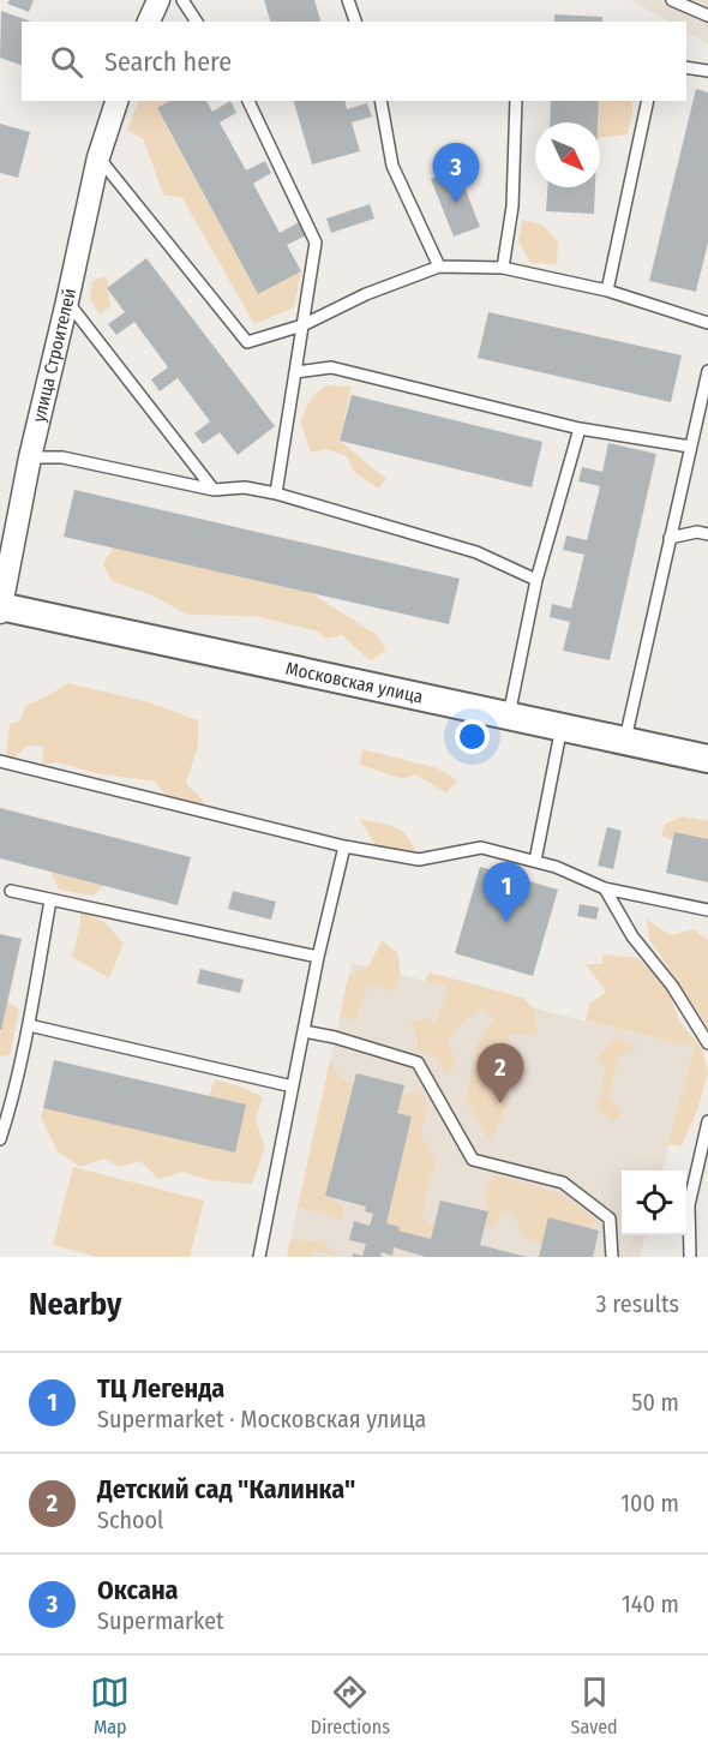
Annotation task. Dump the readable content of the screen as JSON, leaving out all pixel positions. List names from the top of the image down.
{
  "streets": {
    "street": ["улица Строителей", "Московская улица"]
  },
  "crossings": [
    ["улица Строителей", "Московская улица"]
  ],
  "north": "bottom right",
  "page": {
    "search": "Search here",
    "pins": ["3", "1", "2"],
    "heading": ["Nearby", "3 results"],
    "list": [
      {
        "mark": "1",
        "name": "ТЦ Легенда",
        "note": "Supermarket · Московская улица",
        "value": "50 m"
      },
      {
        "mark": "2",
        "name": "Детский сад \"Калинка\"",
        "note": "School",
        "value": "100 m"
      },
      {
        "mark": "3",
        "name": "Оксана",
        "note": "Supermarket",
        "value": "140 m"
      }
    ],
    "nav": ["Map", "Directions", "Saved"]
  }
}
